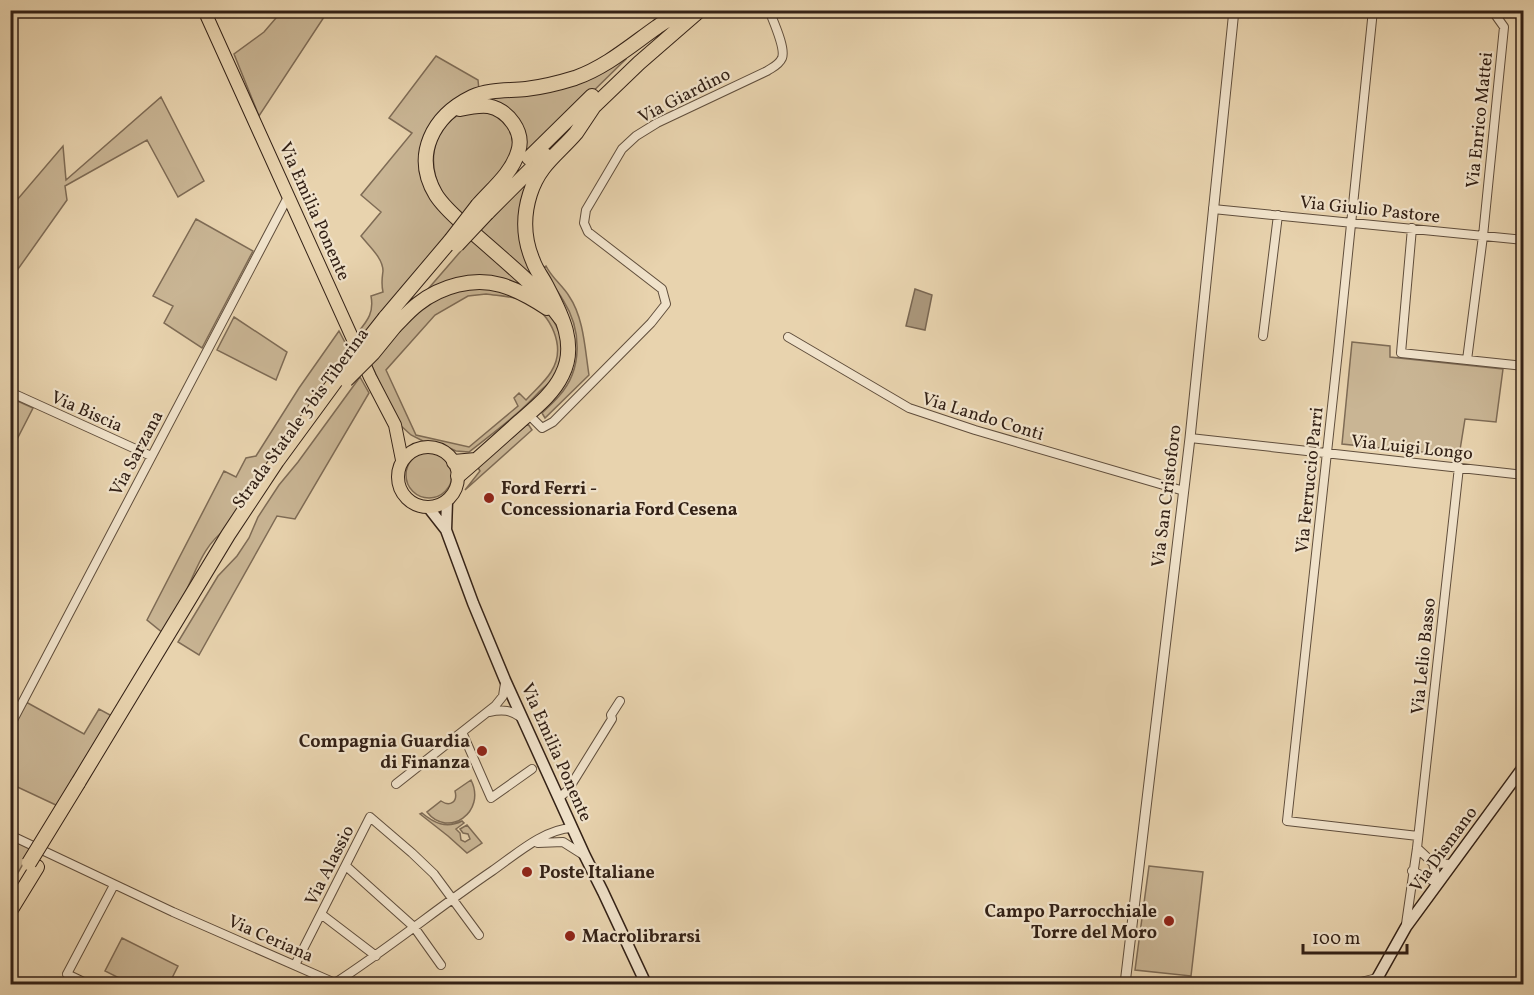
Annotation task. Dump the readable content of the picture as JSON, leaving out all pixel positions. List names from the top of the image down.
{
  "streets": {
    "highway": ["Strada Statale 3 bis Tiberina"],
    "main road": ["Via Emilia Ponente", "Via Dismano"],
    "street": [
      "Via Giardino",
      "Via Enrico Mattei",
      "Via Giulio Pastore",
      "Via Biscia",
      "Via Lando Conti",
      "Via Luigi Longo",
      "Via Sarzana",
      "Via Ferruccio Parri",
      "Via San Cristoforo",
      "Via Lelio Basso",
      "Via Alassio",
      "Via Ceriana"
    ]
  },
  "crossings": [
    ["Via Enrico Mattei", "Via Giulio Pastore"],
    ["Via Giulio Pastore", "Via Ferruccio Parri"],
    ["Via Giulio Pastore", "Via San Cristoforo"],
    ["Via Emilia Ponente", "Via Sarzana"],
    ["Via Emilia Ponente", "Via Ceriana"],
    ["Via Biscia", "Via Sarzana"],
    ["Via Lando Conti", "Via San Cristoforo"],
    ["Via Luigi Longo", "Via Ferruccio Parri"],
    ["Via Luigi Longo", "Via San Cristoforo"],
    ["Via Luigi Longo", "Via Lelio Basso"],
    ["Via Ferruccio Parri", "Via Lelio Basso"],
    ["Via Lelio Basso", "Via Dismano"],
    ["Via Alassio", "Via Ceriana"]
  ],
  "places": [
    "Ford Ferri - Concessionaria Ford Cesena",
    "Compagnia Guardia di Finanza",
    "Poste Italiane",
    "Campo Parrocchiale Torre del Moro",
    "Macrolibrarsi"
  ],
  "scale_bar": "100 m"
}
